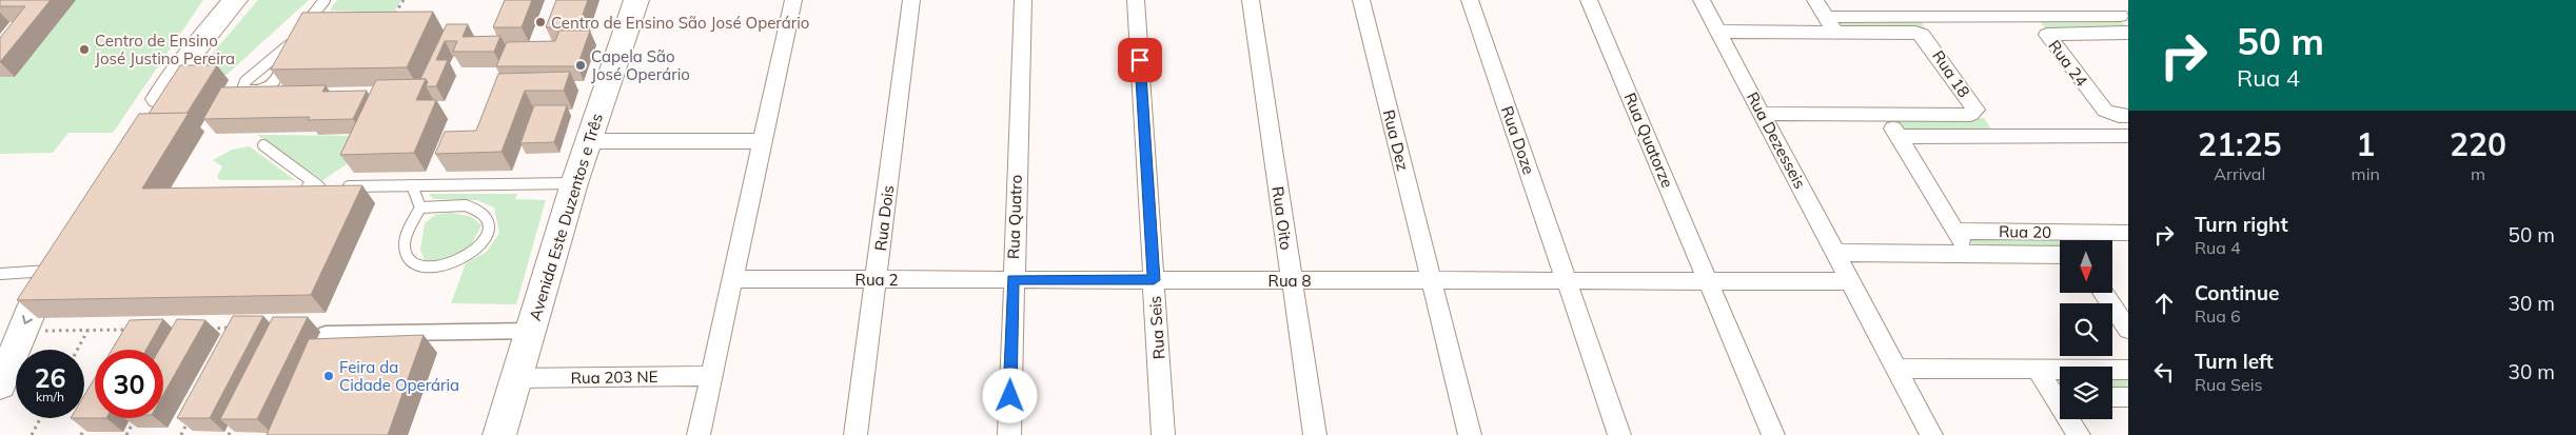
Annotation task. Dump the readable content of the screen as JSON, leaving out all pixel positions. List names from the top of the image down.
{
  "streets": {
    "main road": ["Avenida Este Duzentos e Três"],
    "street": [
      "Rua 24",
      "Rua 18",
      "Rua Dez",
      "Rua Doze",
      "Rua Quatorze",
      "Rua Dezesseis",
      "Rua Quatro",
      "Rua Dois",
      "Rua Oito",
      "Rua 20",
      "Rua 2",
      "Rua 8",
      "Rua Seis",
      "Rua 203 NE"
    ]
  },
  "crossings": [
    ["Rua 18", "Rua Dezesseis"],
    ["Rua Dez", "Rua 8"],
    ["Rua Dezesseis", "Rua 20"],
    ["Avenida Este Duzentos e Três", "Rua 203 NE"],
    ["Rua Quatro", "Rua 2"],
    ["Rua Dois", "Rua 2"],
    ["Rua Oito", "Rua 8"],
    ["Rua 2", "Rua 8"],
    ["Rua 8", "Rua Seis"]
  ],
  "places": [
    "Centro de Ensino São José Operário",
    "Centro de Ensino José Justino Pereira",
    "Capela São José Operário",
    "Feira da Cidade Operária"
  ],
  "north": "bottom",
  "page": {
    "turn": ["50 m", "Rua 4"],
    "eta": [
      "21:25",
      "Arrival",
      "1",
      "min",
      "220",
      "m"
    ],
    "list": [
      {
        "name": "Turn right",
        "note": "Rua 4",
        "value": "50 m"
      },
      {
        "name": "Continue",
        "note": "Rua 6",
        "value": "30 m"
      },
      {
        "name": "Turn left",
        "note": "Rua Seis",
        "value": "30 m"
      }
    ],
    "speed": "26 km/h",
    "limit": "30"
  }
}
